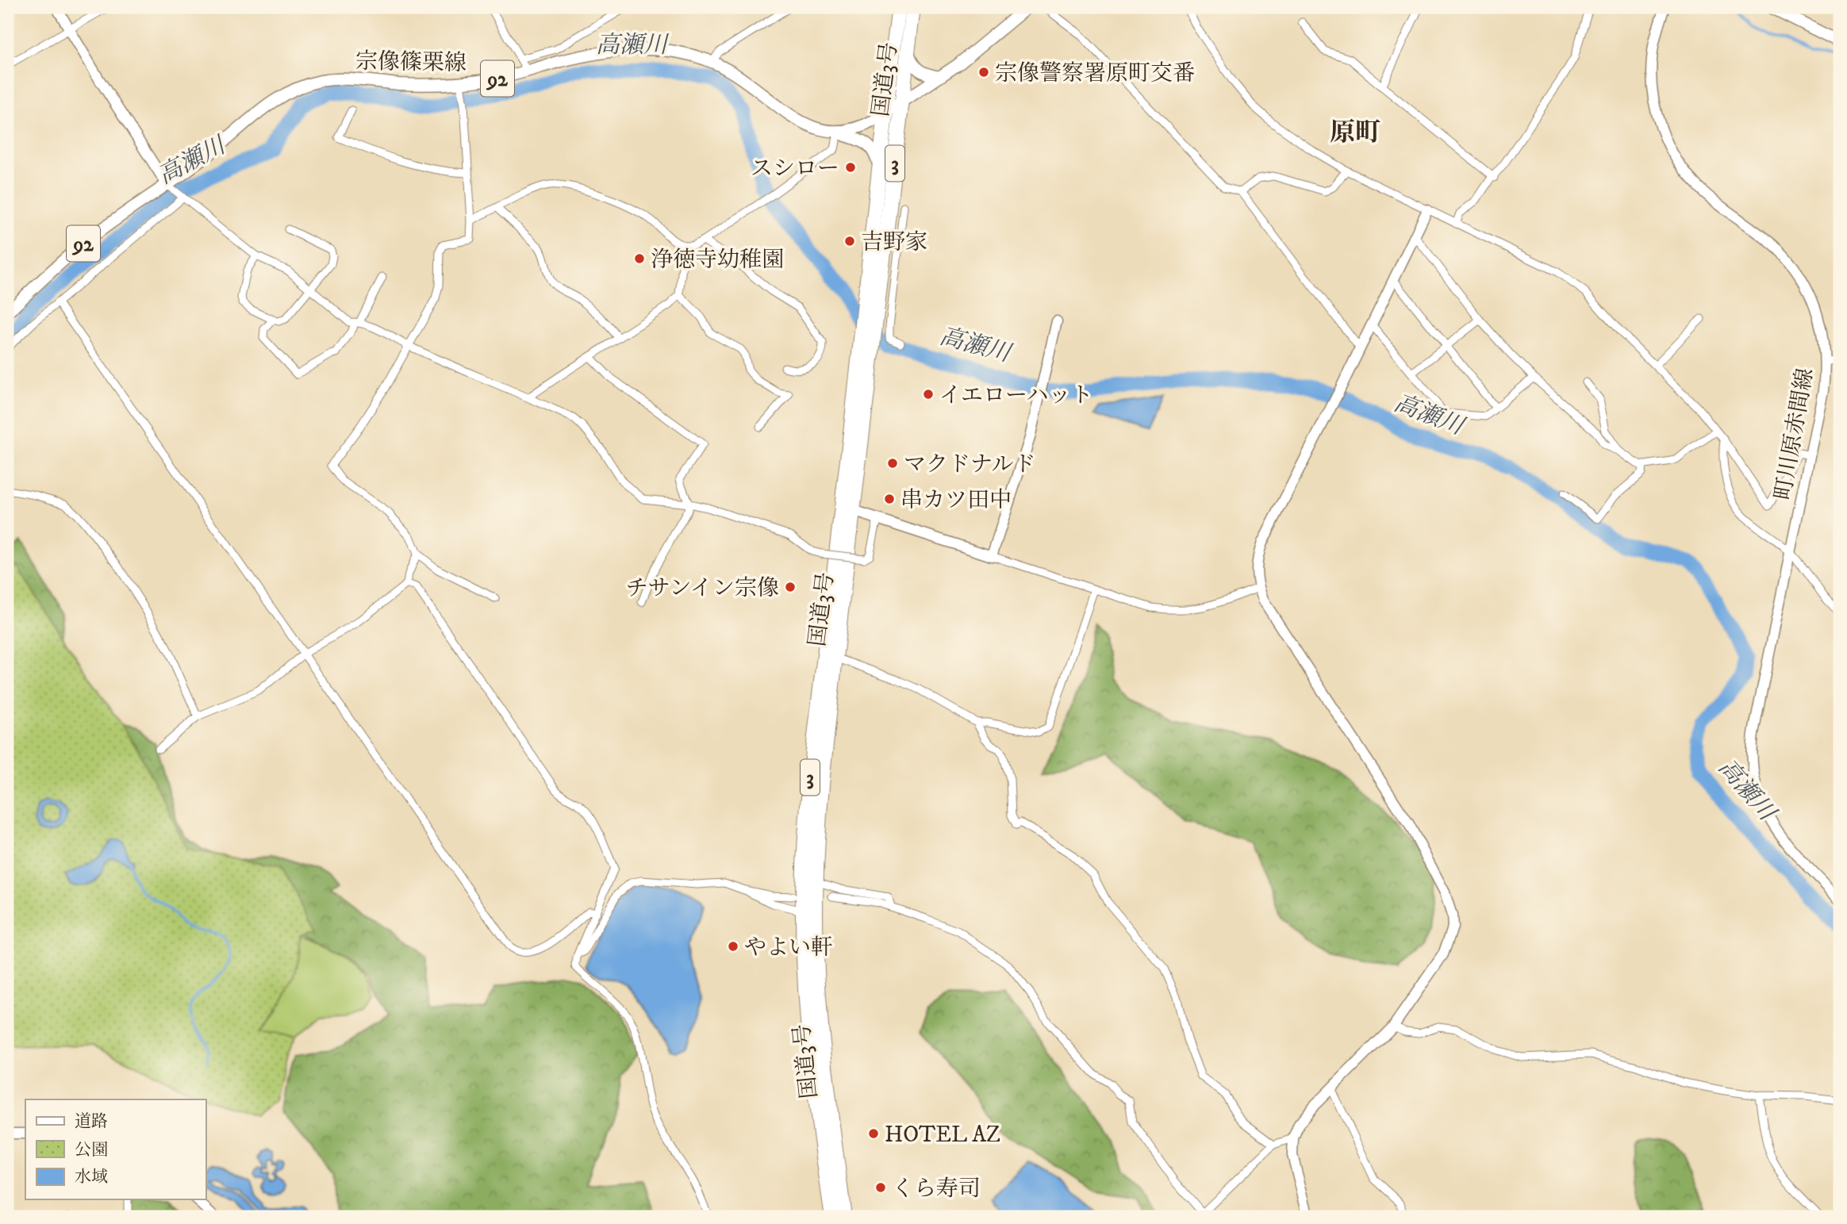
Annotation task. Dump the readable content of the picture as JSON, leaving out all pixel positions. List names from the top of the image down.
{
  "streets": {
    "highway": ["国道3号", "3"],
    "main road": ["宗像篠栗線", "92"],
    "street": ["町川原赤間線"]
  },
  "crossings": [
    ["宗像篠栗線", "国道3号"]
  ],
  "districts": ["原町"],
  "water": ["高瀬川"],
  "places": [
    "宗像警察署原町交番",
    "スシロー",
    "吉野家",
    "浄徳寺幼稚園",
    "イエローハット",
    "マクドナルド",
    "串カツ田中",
    "チサンイン宗像",
    "やよい軒",
    "HOTEL AZ",
    "くら寿司"
  ],
  "legend": ["道路", "公園", "水域"]
}
